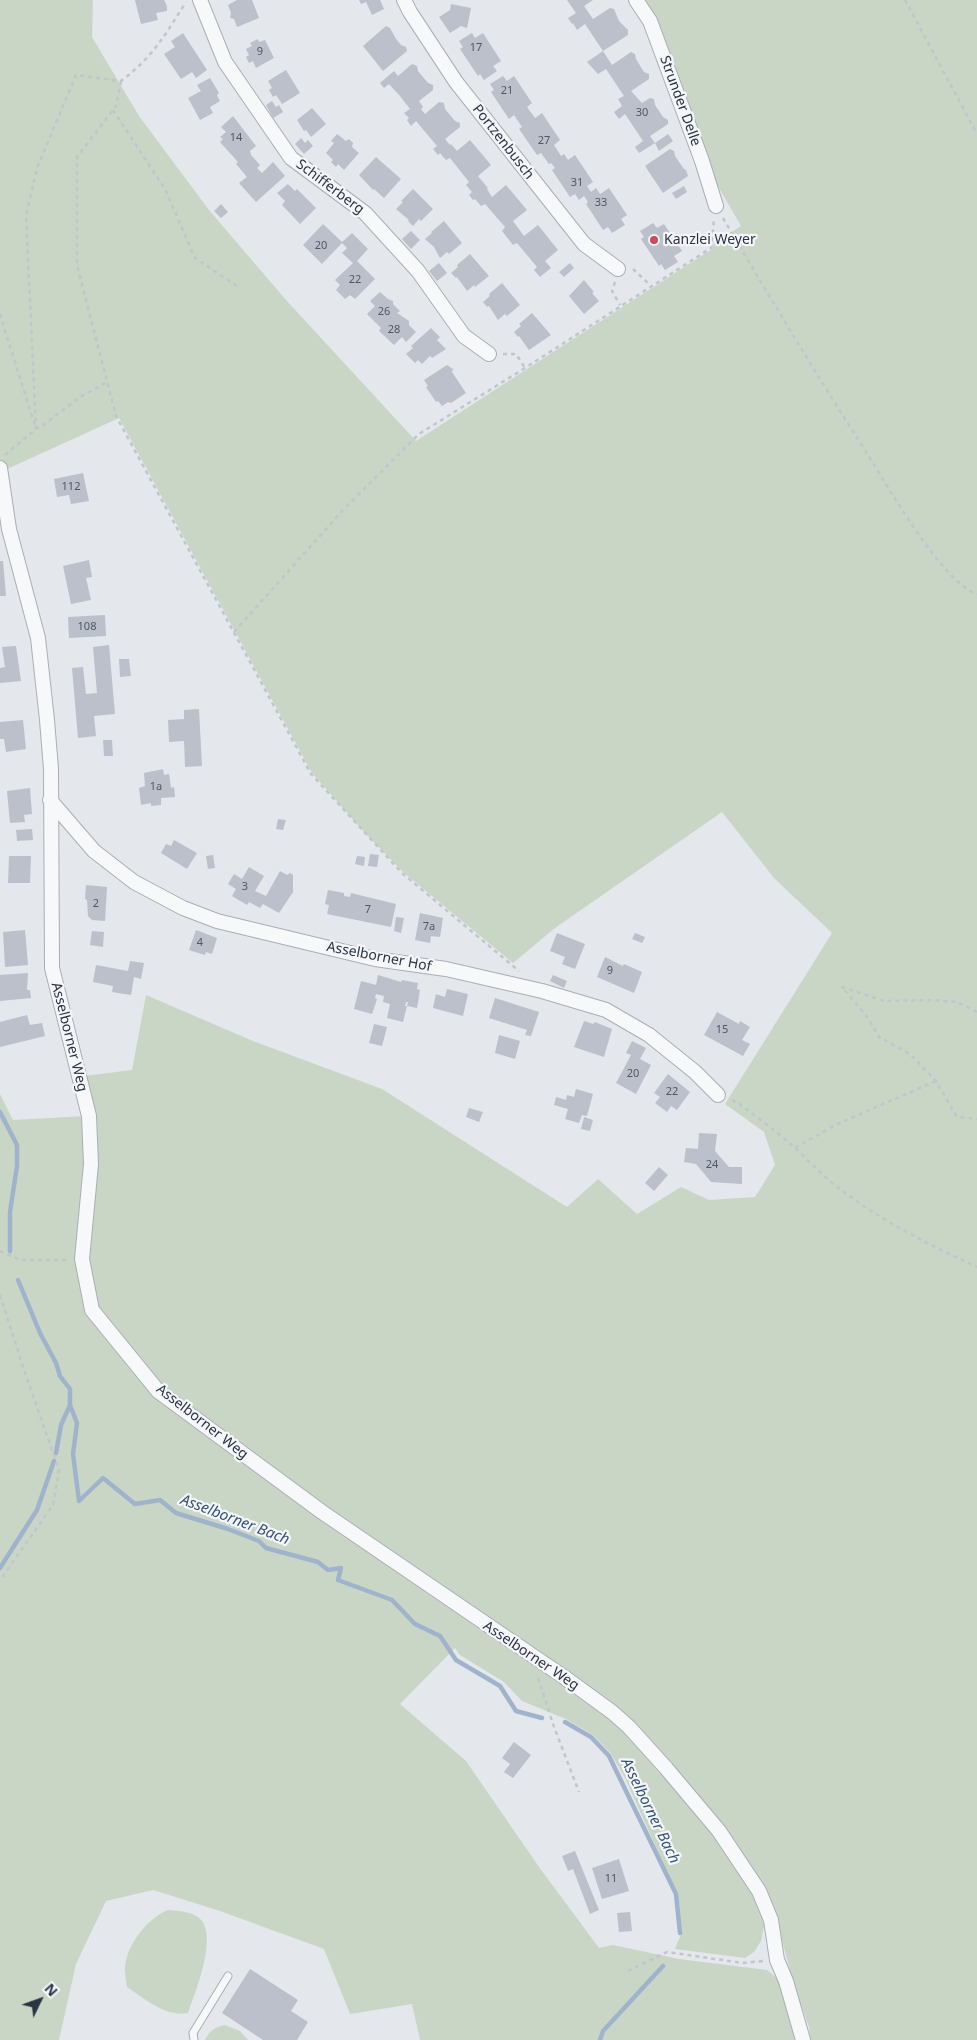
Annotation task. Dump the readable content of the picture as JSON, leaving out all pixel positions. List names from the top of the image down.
{
  "streets": {
    "street": [
      "Strunder Delle",
      "Portzenbusch",
      "Schifferberg",
      "Asselborner Hof",
      "Asselborner Weg"
    ]
  },
  "crossings": [
    ["Asselborner Hof", "Asselborner Weg"]
  ],
  "water": ["Asselborner Bach"],
  "places": ["Kanzlei Weyer"],
  "house_numbers": [
    "17",
    "9",
    "21",
    "30",
    "14",
    "27",
    "31",
    "33",
    "20",
    "22",
    "26",
    "28",
    "112",
    "108",
    "1a",
    "3",
    "2",
    "7",
    "7a",
    "4",
    "9",
    "15",
    "20",
    "22",
    "24",
    "11"
  ],
  "north": "top right"
}
